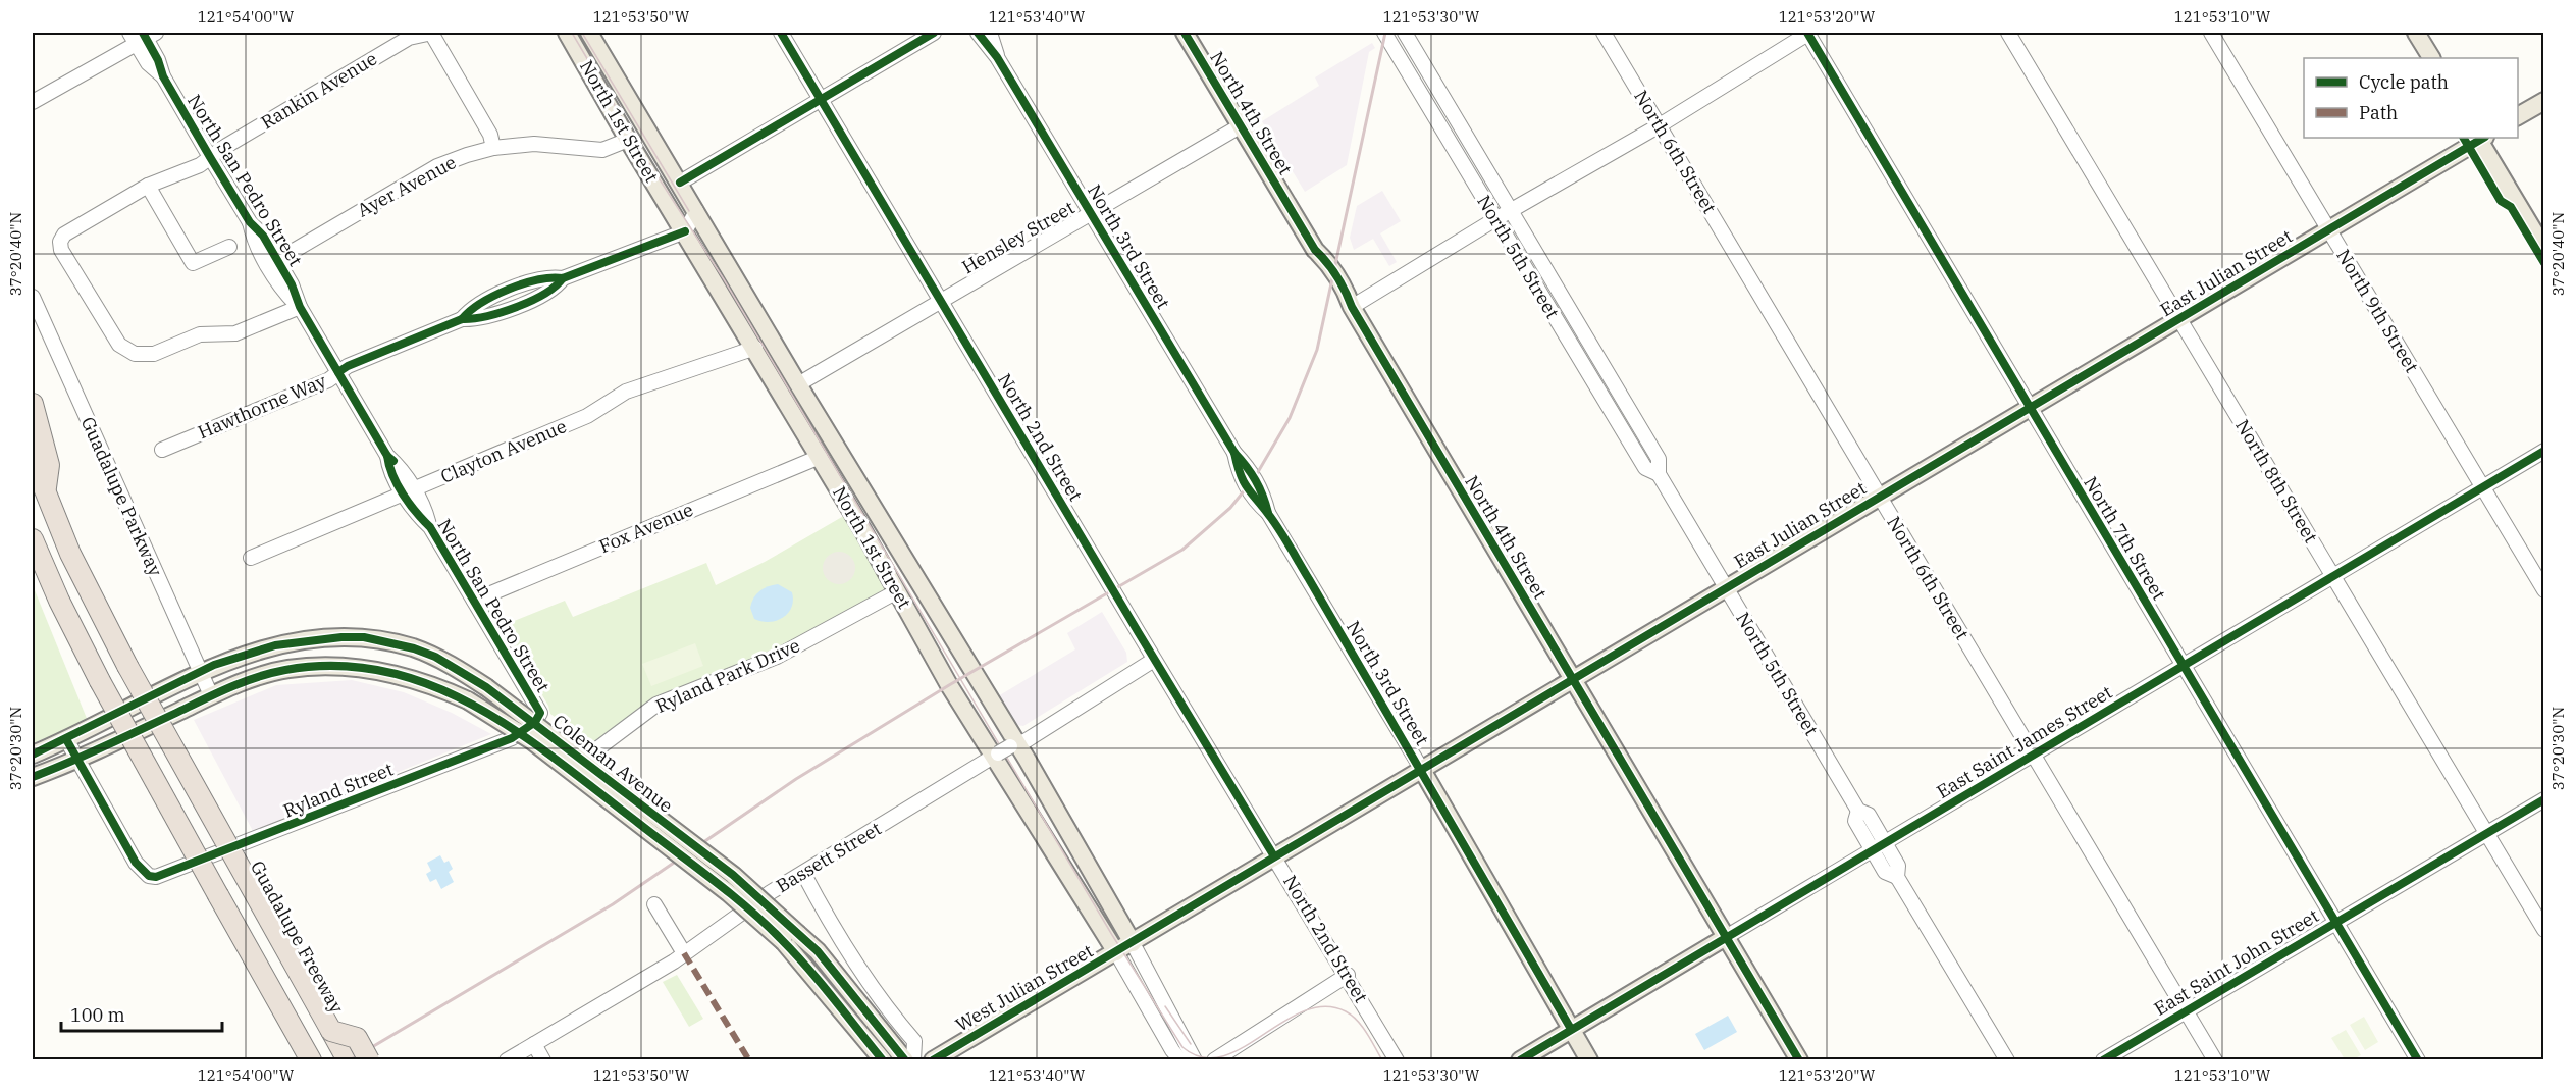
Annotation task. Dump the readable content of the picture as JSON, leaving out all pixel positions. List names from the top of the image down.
{
  "streets": {
    "highway": ["Guadalupe Freeway"],
    "main road": [
      "North 4th Street",
      "North 1st Street",
      "North 3rd Street",
      "East Julian Street",
      "East Saint James Street",
      "Coleman Avenue",
      "West Julian Street"
    ],
    "street": [
      "Rankin Avenue",
      "North 6th Street",
      "North San Pedro Street",
      "Ayer Avenue",
      "Hensley Street",
      "North 5th Street",
      "North 9th Street",
      "Hawthorne Way",
      "North 2nd Street",
      "Clayton Avenue",
      "North 8th Street",
      "Guadalupe Parkway",
      "Fox Avenue",
      "North 7th Street",
      "Ryland Park Drive",
      "Ryland Street",
      "Bassett Street",
      "East Saint John Street"
    ]
  },
  "crossings": [
    ["Rankin Avenue", "North San Pedro Street"],
    ["North 4th Street", "Hensley Street"],
    ["North 4th Street", "East Julian Street"],
    ["North 4th Street", "East Saint James Street"],
    ["North 1st Street", "Ayer Avenue"],
    ["North 1st Street", "Hensley Street"],
    ["North 1st Street", "East Julian Street"],
    ["North 1st Street", "Hawthorne Way"],
    ["North 1st Street", "Clayton Avenue"],
    ["North 1st Street", "Fox Avenue"],
    ["North 1st Street", "Ryland Park Drive"],
    ["North 1st Street", "Bassett Street"],
    ["North 1st Street", "West Julian Street"],
    ["North 6th Street", "East Julian Street"],
    ["North 6th Street", "East Saint James Street"],
    ["North 6th Street", "East Saint John Street"],
    ["North San Pedro Street", "Ayer Avenue"],
    ["North San Pedro Street", "Hawthorne Way"],
    ["North San Pedro Street", "Clayton Avenue"],
    ["North San Pedro Street", "Fox Avenue"],
    ["North San Pedro Street", "Ryland Street"],
    ["Hensley Street", "North 3rd Street"],
    ["Hensley Street", "North 2nd Street"],
    ["North 3rd Street", "East Julian Street"],
    ["North 3rd Street", "East Saint James Street"],
    ["North 5th Street", "East Julian Street"],
    ["North 5th Street", "East Saint James Street"],
    ["East Julian Street", "North 9th Street"],
    ["East Julian Street", "North 2nd Street"],
    ["East Julian Street", "North 8th Street"],
    ["East Julian Street", "North 7th Street"],
    ["East Julian Street", "West Julian Street"],
    ["North 9th Street", "East Saint James Street"],
    ["North 2nd Street", "Bassett Street"],
    ["North 8th Street", "East Saint James Street"],
    ["North 8th Street", "East Saint John Street"],
    ["Guadalupe Parkway", "Coleman Avenue"],
    ["North 7th Street", "East Saint James Street"],
    ["North 7th Street", "East Saint John Street"],
    ["Coleman Avenue", "Ryland Street"]
  ],
  "legend": ["Cycle path", "Path"],
  "scale_bar": "100 m",
  "coordinates": [
    "121°54'00\"W",
    "121°53'50\"W",
    "121°53'40\"W",
    "121°53'30\"W",
    "121°53'20\"W",
    "121°53'10\"W",
    "37°20'40\"N",
    "37°20'30\"N"
  ]
}
